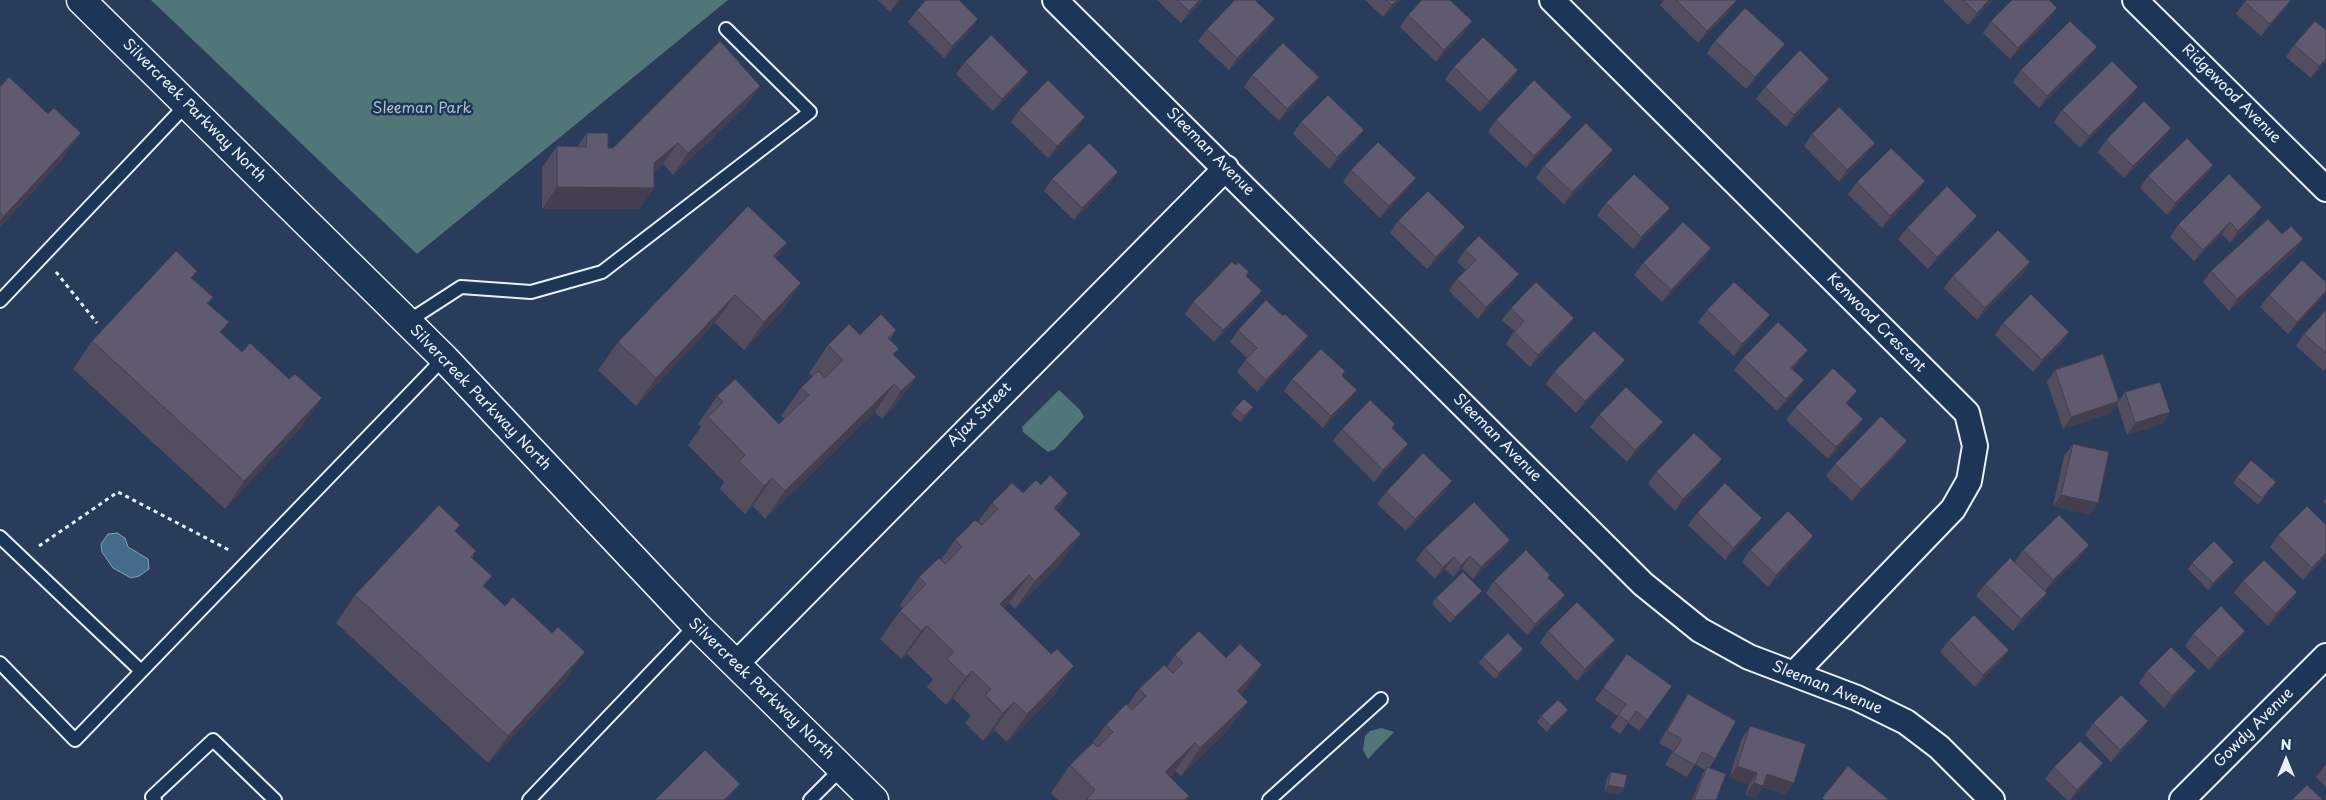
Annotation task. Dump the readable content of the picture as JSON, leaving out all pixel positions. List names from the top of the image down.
{
  "streets": {
    "main road": ["Silvercreek Parkway North"],
    "street": [
      "Ridgewood Avenue",
      "Sleeman Avenue",
      "Kenwood Crescent",
      "Ajax Street",
      "Gowdy Avenue"
    ]
  },
  "crossings": [
    ["Silvercreek Parkway North", "Ajax Street"],
    ["Sleeman Avenue", "Kenwood Crescent"],
    ["Sleeman Avenue", "Ajax Street"]
  ],
  "parks": ["Sleeman Park"],
  "north": "top"
}
